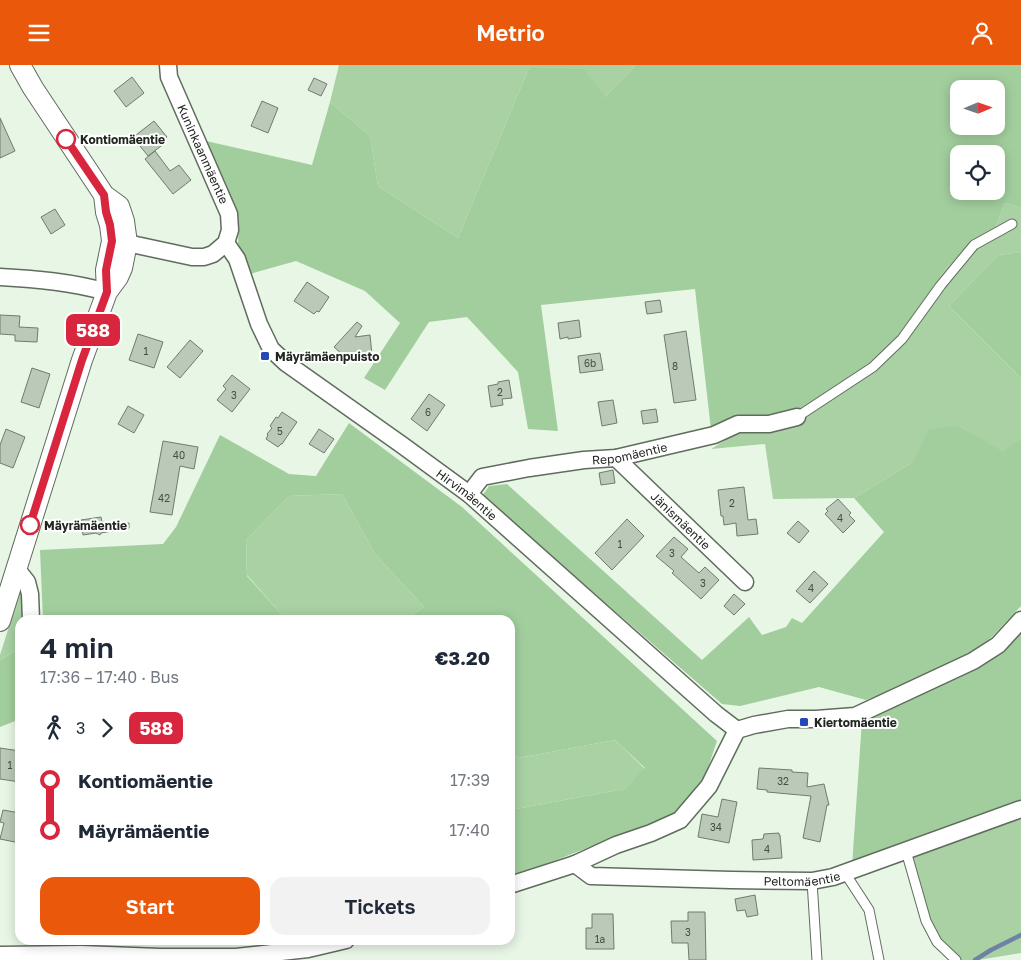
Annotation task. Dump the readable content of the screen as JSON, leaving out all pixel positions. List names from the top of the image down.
{
  "streets": {
    "street": [
      "Kuninkaanmäentie",
      "Repomäentie",
      "Hirvimäentie",
      "Jänismäentie",
      "Peltomäentie"
    ]
  },
  "crossings": [
    ["Kuninkaanmäentie", "Hirvimäentie"],
    ["Repomäentie", "Hirvimäentie"],
    ["Repomäentie", "Jänismäentie"]
  ],
  "places": {
    "other": ["Kontiomäentie", "Mäyrämäentie"],
    "transit": ["Mäyrämäenpuisto", "Kiertomäentie"]
  },
  "lines": ["bus line 588"],
  "house_numbers": [
    "1",
    "6b",
    "8",
    "2",
    "3",
    "6",
    "5",
    "40",
    "42",
    "2",
    "4",
    "1",
    "3",
    "3",
    "4",
    "1",
    "32",
    "34",
    "4",
    "3",
    "1a"
  ],
  "north": "right",
  "page": {
    "header": "Metrio",
    "on_map": "588",
    "heading": ["4 min", "17:36 – 17:40 · Bus", "€3.20"],
    "legs": ["3", "588"],
    "list": [
      {
        "name": "Kontiomäentie",
        "value": "17:39"
      },
      {
        "name": "Mäyrämäentie",
        "value": "17:40"
      }
    ],
    "buttons": ["Start", "Tickets"]
  }
}
